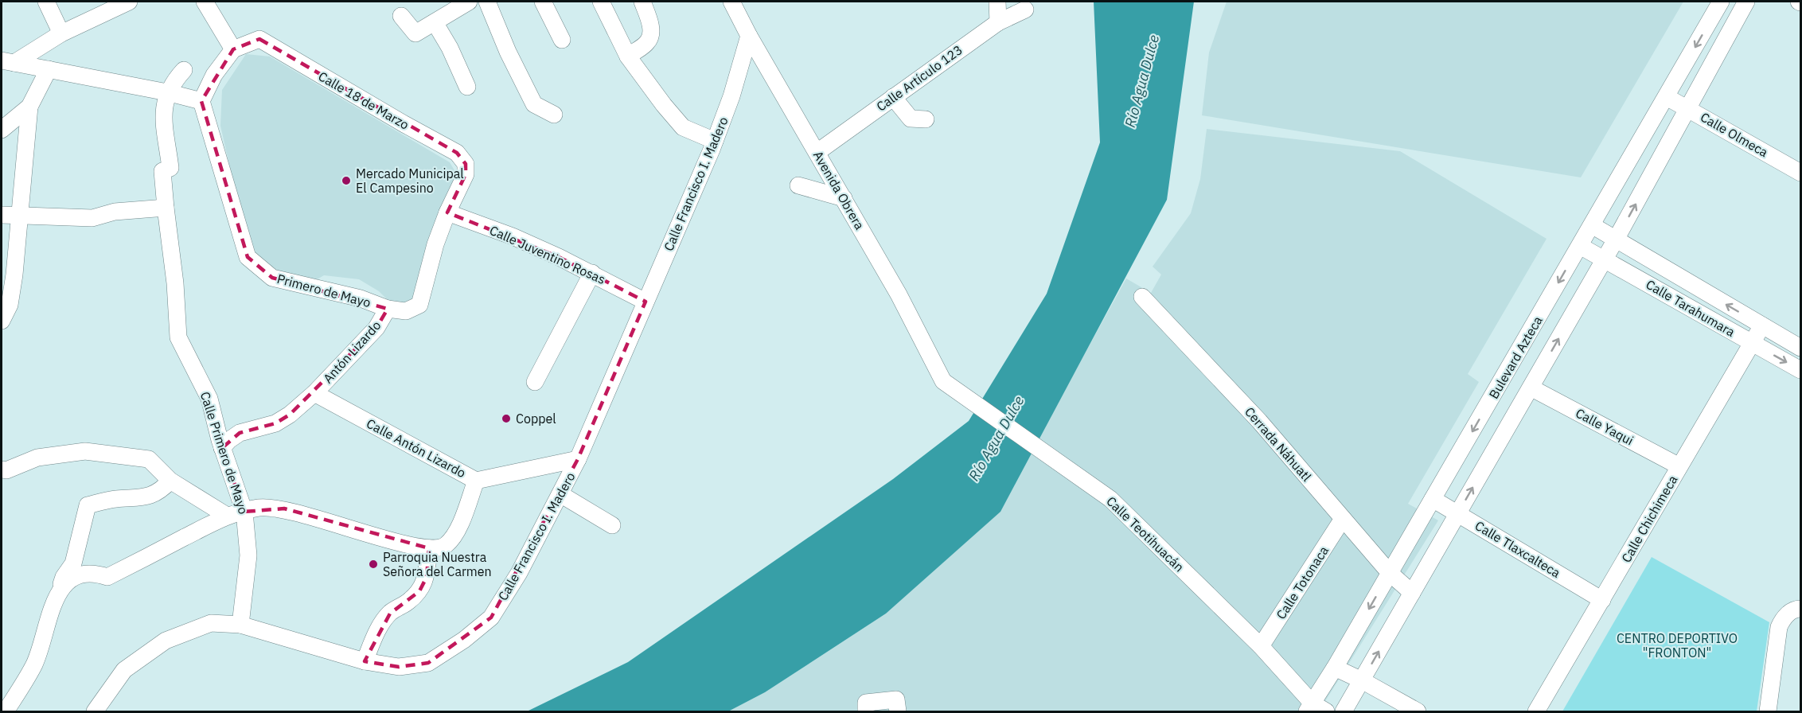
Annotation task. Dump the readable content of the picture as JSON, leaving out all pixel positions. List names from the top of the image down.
{
  "streets": {
    "street": [
      "Calle Artículo 123",
      "Calle 18 de Marzo",
      "Calle Olmeca",
      "Calle Francisco I. Madero",
      "Avenida Obrera",
      "Calle Juventino Rosas",
      "Primero de Mayo",
      "Calle Tarahumara",
      "Antón Lizardo",
      "Bulevard Azteca",
      "Calle Yaqui",
      "Cerrada Náhuatl",
      "Calle Antón Lizardo",
      "Calle Primero de Mayo",
      "Calle Chichimeca",
      "Calle Teotihuacán",
      "Calle Tlaxcalteca",
      "Calle Totonaca"
    ]
  },
  "crossings": [
    ["Calle Artículo 123", "Avenida Obrera"],
    ["Calle 18 de Marzo", "Primero de Mayo"],
    ["Calle Olmeca", "Bulevard Azteca"],
    ["Calle Francisco I. Madero", "Avenida Obrera"],
    ["Calle Francisco I. Madero", "Calle Juventino Rosas"],
    ["Calle Francisco I. Madero", "Calle Antón Lizardo"],
    ["Calle Francisco I. Madero", "Calle Primero de Mayo"],
    ["Avenida Obrera", "Calle Teotihuacán"],
    ["Calle Juventino Rosas", "Primero de Mayo"],
    ["Primero de Mayo", "Antón Lizardo"],
    ["Calle Tarahumara", "Bulevard Azteca"],
    ["Calle Tarahumara", "Calle Chichimeca"],
    ["Antón Lizardo", "Calle Antón Lizardo"],
    ["Antón Lizardo", "Calle Primero de Mayo"],
    ["Bulevard Azteca", "Cerrada Náhuatl"],
    ["Bulevard Azteca", "Calle Teotihuacán"],
    ["Bulevard Azteca", "Calle Tlaxcalteca"],
    ["Calle Yaqui", "Calle Chichimeca"],
    ["Cerrada Náhuatl", "Calle Totonaca"],
    ["Calle Chichimeca", "Calle Tlaxcalteca"],
    ["Calle Teotihuacán", "Calle Totonaca"]
  ],
  "water": ["Río Agua Dulce"],
  "parks": ["CENTRO DEPORTIVO \"FRONTON\""],
  "places": ["Mercado Municipal El Campesino", "Coppel", "Parroquia Nuestra Señora del Carmen"]
}
